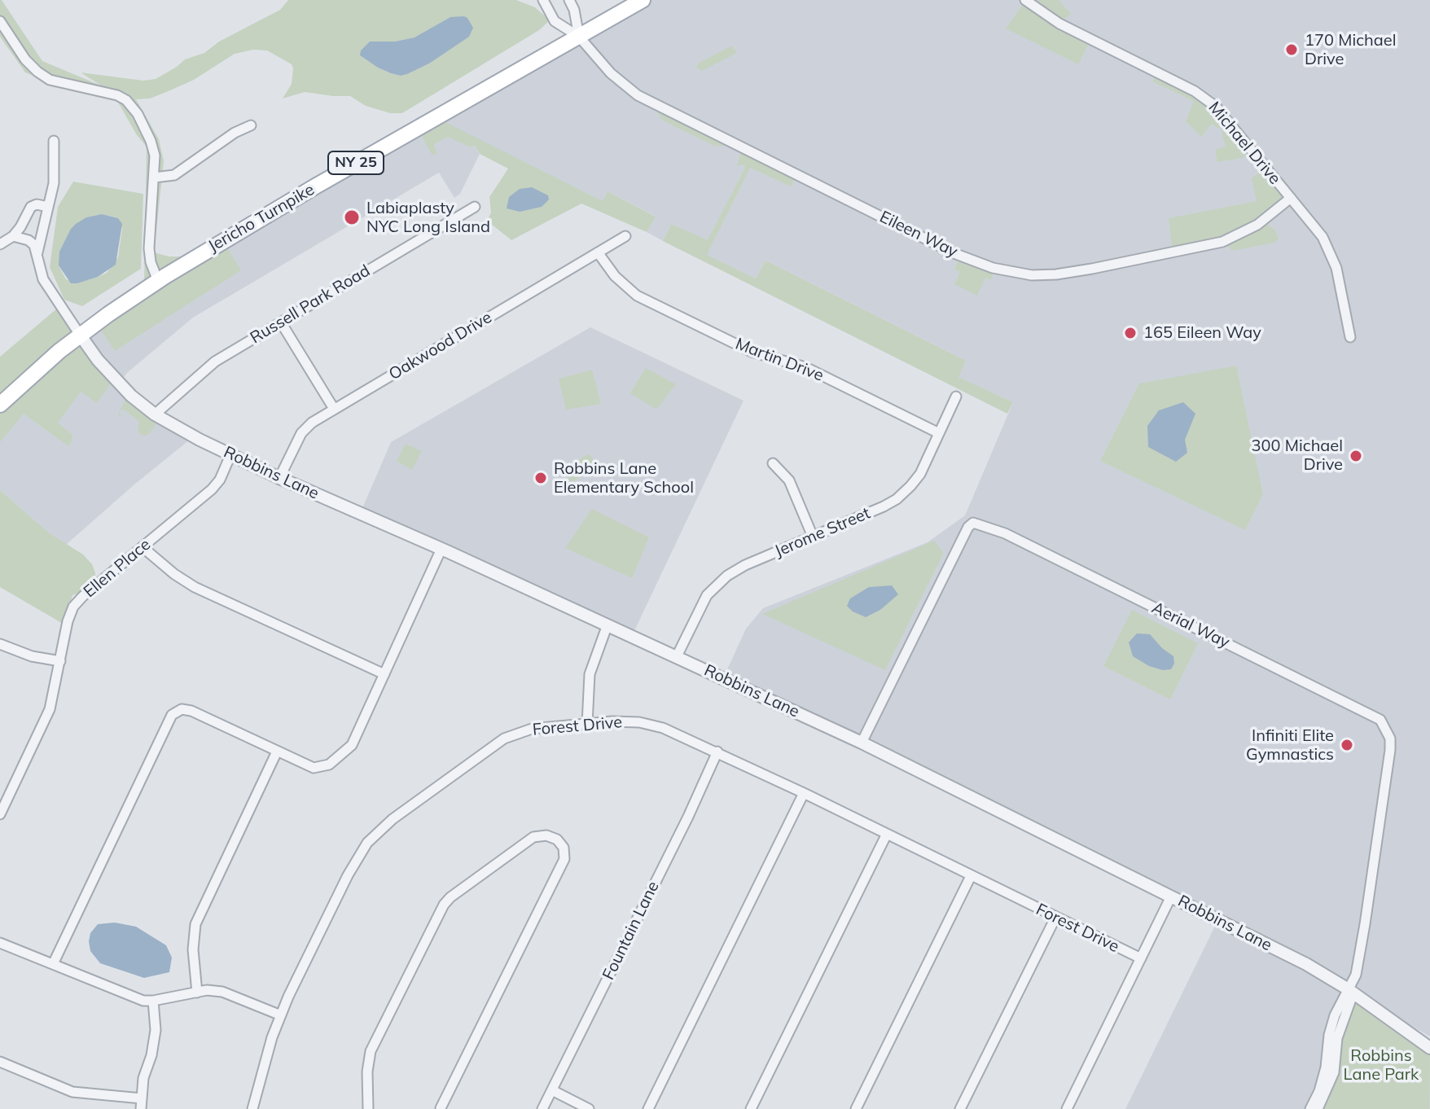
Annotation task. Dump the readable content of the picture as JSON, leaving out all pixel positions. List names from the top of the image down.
{
  "streets": {
    "main road": ["NY 25", "Jericho Turnpike"],
    "street": [
      "Michael Drive",
      "Eileen Way",
      "Russell Park Road",
      "Oakwood Drive",
      "Martin Drive",
      "Robbins Lane",
      "Jerome Street",
      "Ellen Place",
      "Aerial Way",
      "Forest Drive",
      "Fountain Lane"
    ]
  },
  "crossings": [
    ["Michael Drive", "Eileen Way"],
    ["Jericho Turnpike", "Eileen Way"],
    ["Jericho Turnpike", "Robbins Lane"],
    ["Russell Park Road", "Robbins Lane"],
    ["Oakwood Drive", "Martin Drive"],
    ["Oakwood Drive", "Robbins Lane"],
    ["Martin Drive", "Jerome Street"],
    ["Robbins Lane", "Jerome Street"],
    ["Robbins Lane", "Ellen Place"],
    ["Robbins Lane", "Aerial Way"],
    ["Forest Drive", "Fountain Lane"]
  ],
  "parks": ["Robbins Lane Park"],
  "places": [
    "170 Michael Drive",
    "Labiaplasty NYC Long Island",
    "165 Eileen Way",
    "300 Michael Drive",
    "Robbins Lane Elementary School",
    "Infiniti Elite Gymnastics"
  ]
}
